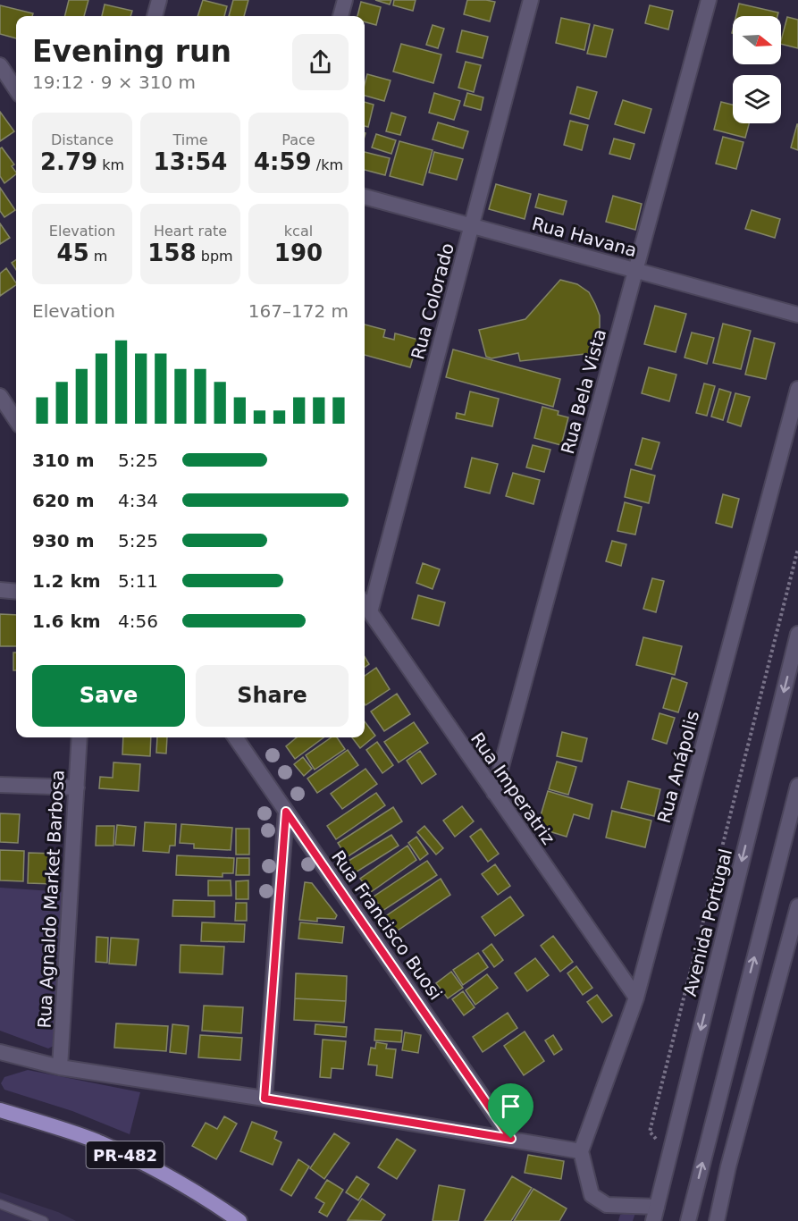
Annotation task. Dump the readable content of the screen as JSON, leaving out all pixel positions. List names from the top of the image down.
{
  "streets": {
    "main road": ["PR-482"],
    "street": [
      "Rua Havana",
      "Rua Colorado",
      "Rua Bela Vista",
      "Rua Anápolis",
      "Rua Imperatriz",
      "Rua Agnaldo Market Barbosa",
      "Avenida Portugal",
      "Rua Francisco Buosi"
    ]
  },
  "crossings": [
    ["Rua Havana", "Rua Colorado"],
    ["Rua Havana", "Rua Bela Vista"],
    ["Rua Colorado", "Rua Imperatriz"],
    ["Rua Bela Vista", "Rua Imperatriz"],
    ["Rua Anápolis", "Rua Imperatriz"]
  ],
  "north": "right",
  "page": {
    "heading": ["Evening run", "19:12 · 9 × 310 m"],
    "stats": [
      ["Distance", "2.79 km"],
      ["Time", "13:54"],
      ["Pace", "4:59 /km"],
      ["Elevation", "45 m"],
      ["Heart rate", "158 bpm"],
      ["kcal", "190"]
    ],
    "chart": ["Elevation", "167–172 m"],
    "list": [
      {
        "name": "310 m",
        "note": "5:25"
      },
      {
        "name": "620 m",
        "note": "4:34"
      },
      {
        "name": "930 m",
        "note": "5:25"
      },
      {
        "name": "1.2 km",
        "note": "5:11"
      },
      {
        "name": "1.6 km",
        "note": "4:56"
      }
    ],
    "buttons": ["Save", "Share"]
  }
}
